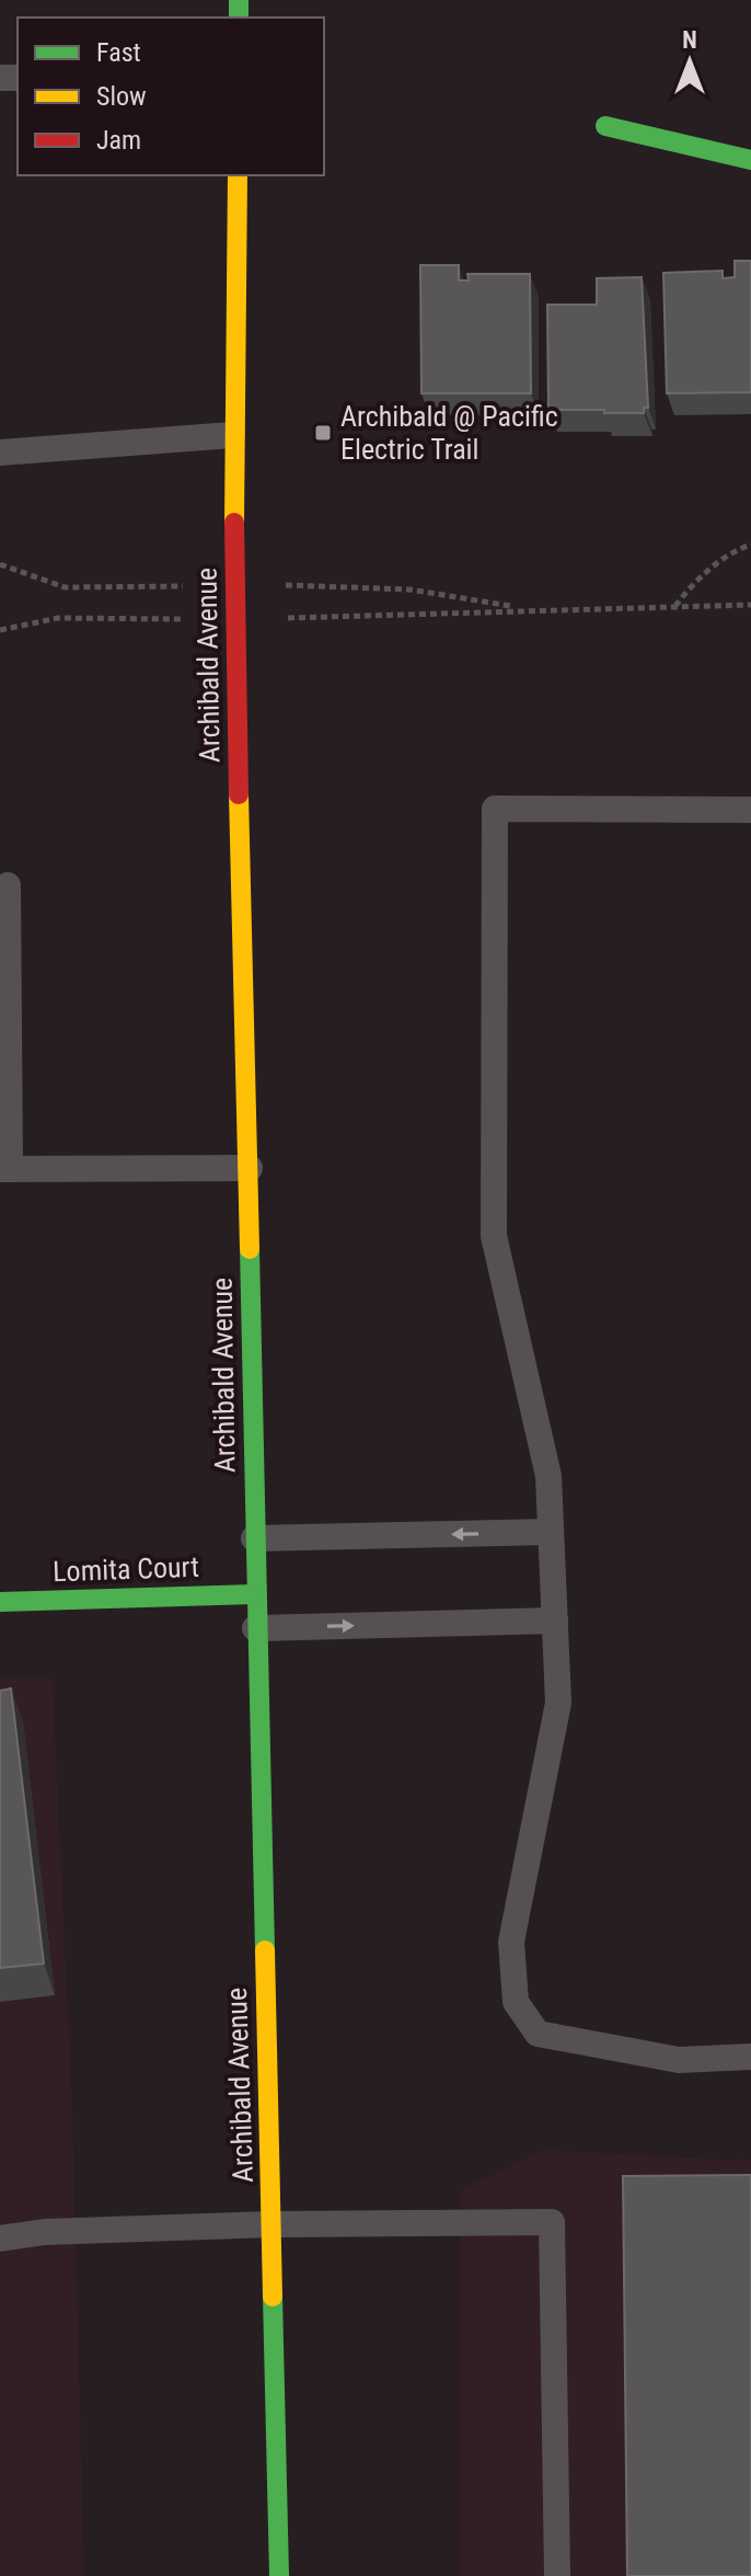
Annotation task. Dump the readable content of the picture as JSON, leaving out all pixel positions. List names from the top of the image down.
{
  "streets": {
    "main road": ["Archibald Avenue", "Lomita Court"]
  },
  "crossings": [
    ["Archibald Avenue", "Lomita Court"]
  ],
  "places": {
    "transit": ["Archibald @ Pacific Electric Trail"]
  },
  "legend": ["Fast", "Slow", "Jam"],
  "north": "top"
}
